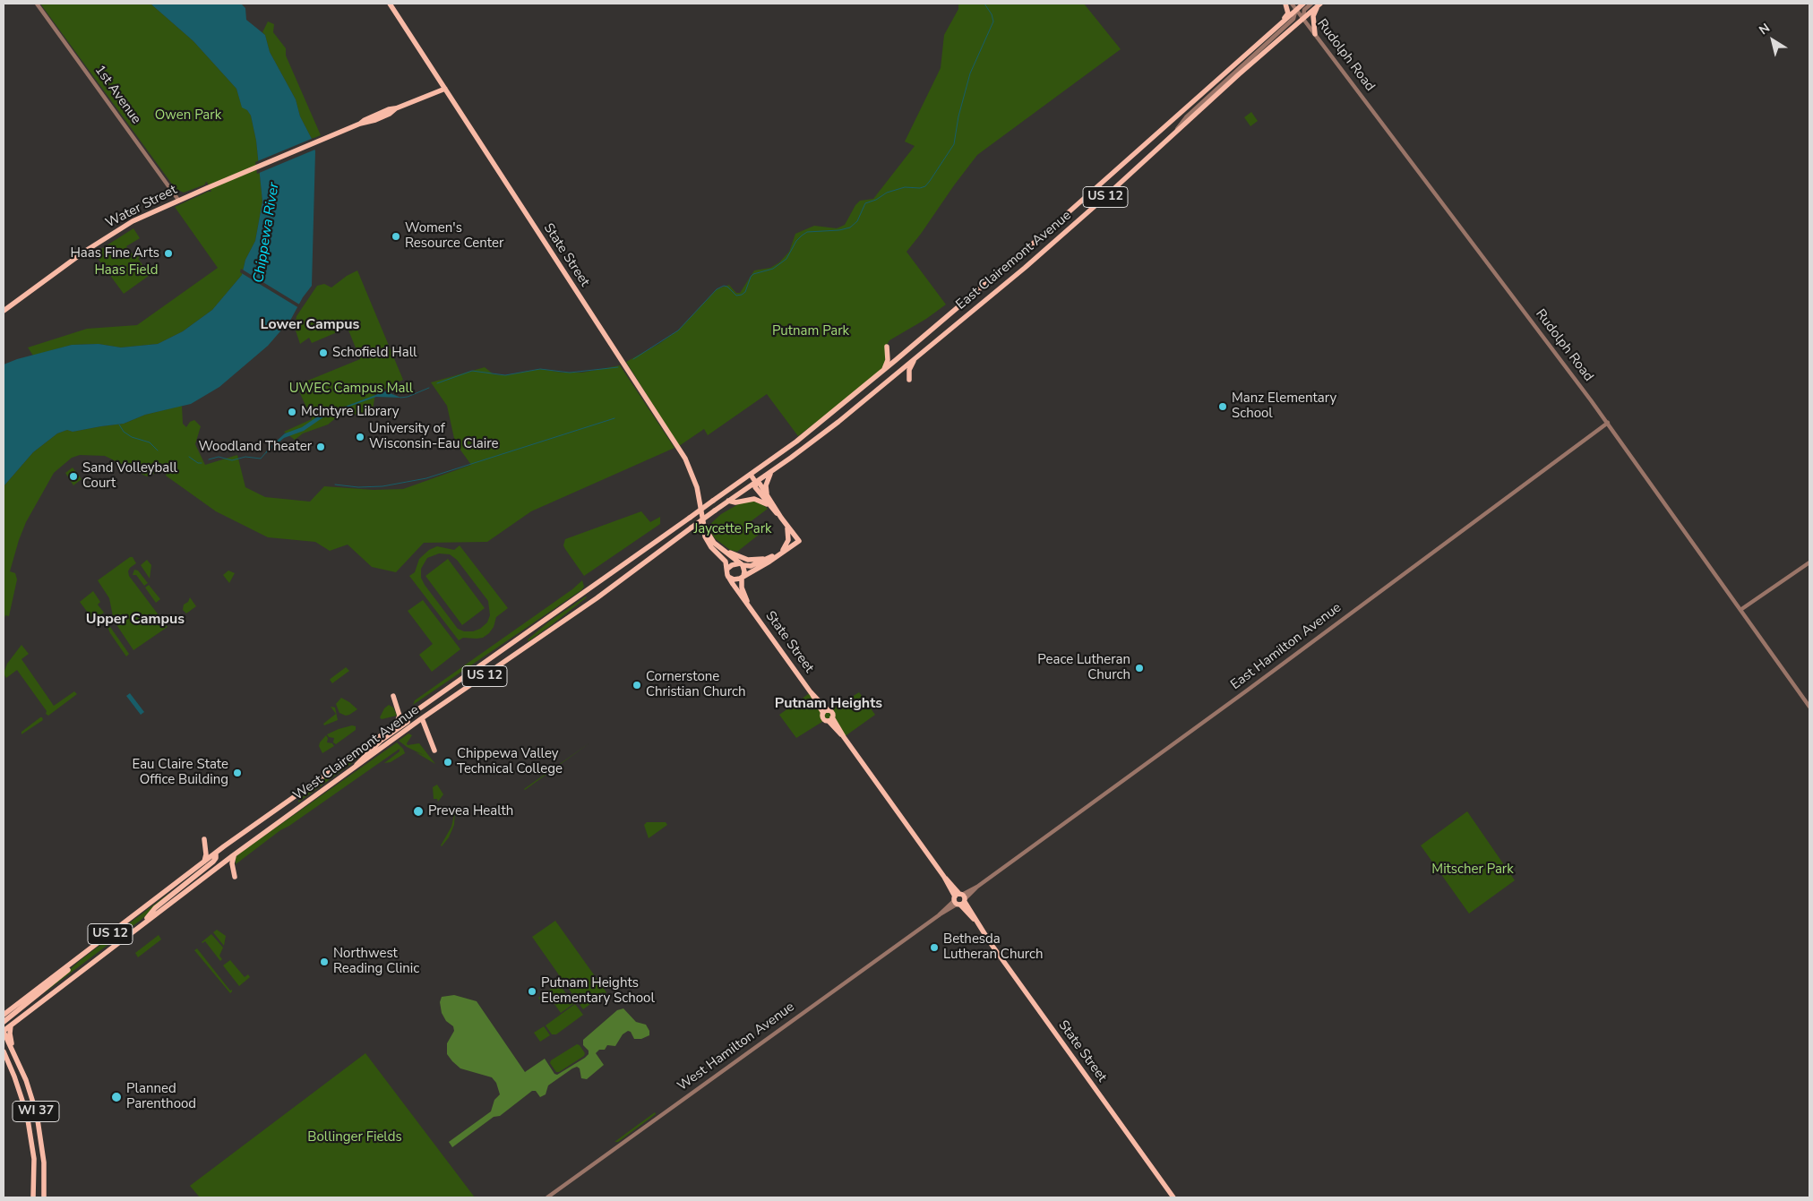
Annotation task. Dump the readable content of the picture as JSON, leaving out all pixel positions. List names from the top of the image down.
{
  "streets": {
    "main road": [
      "US 12",
      "Water Street",
      "State Street",
      "East Clairemont Avenue",
      "West Clairemont Avenue",
      "WI 37"
    ],
    "street": [
      "Rudolph Road",
      "1st Avenue",
      "East Hamilton Avenue",
      "West Hamilton Avenue"
    ]
  },
  "crossings": [
    ["Rudolph Road", "East Clairemont Avenue"],
    ["Rudolph Road", "East Hamilton Avenue"],
    ["1st Avenue", "Water Street"],
    ["Water Street", "State Street"],
    ["State Street", "East Hamilton Avenue"],
    ["State Street", "West Hamilton Avenue"],
    ["East Clairemont Avenue", "West Clairemont Avenue"],
    ["East Hamilton Avenue", "West Hamilton Avenue"],
    ["West Clairemont Avenue", "WI 37"]
  ],
  "districts": ["Lower Campus", "Upper Campus", "Putnam Heights"],
  "water": ["Chippewa River"],
  "parks": [
    "Owen Park",
    "Haas Field",
    "Putnam Park",
    "UWEC Campus Mall",
    "Jaycette Park",
    "Mitscher Park",
    "Bollinger Fields"
  ],
  "places": [
    "Women's Resource Center",
    "Haas Fine Arts",
    "Schofield Hall",
    "Manz Elementary School",
    "McIntyre Library",
    "University of Wisconsin-Eau Claire",
    "Woodland Theater",
    "Sand Volleyball Court",
    "Peace Lutheran Church",
    "Cornerstone Christian Church",
    "Chippewa Valley Technical College",
    "Eau Claire State Office Building",
    "Prevea Health",
    "Bethesda Lutheran Church",
    "Northwest Reading Clinic",
    "Putnam Heights Elementary School",
    "Planned Parenthood"
  ],
  "north": "top left"
}
